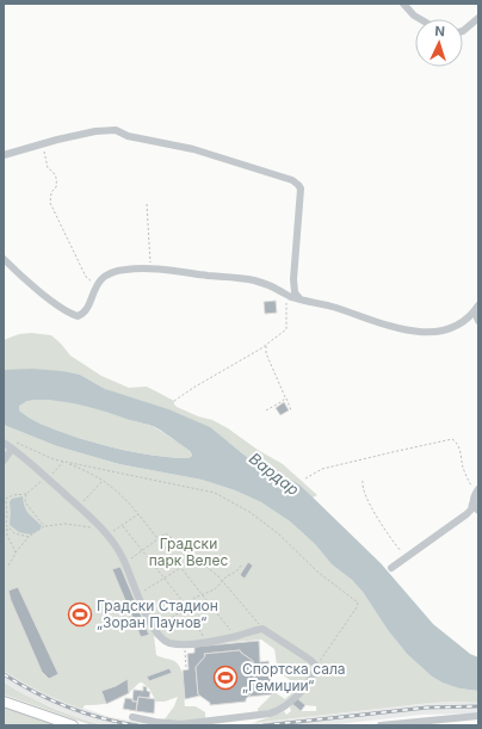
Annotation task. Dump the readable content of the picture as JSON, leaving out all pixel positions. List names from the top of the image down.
{
  "water": ["Вардар"],
  "parks": ["Градски парк Велес"],
  "places": {
    "sports": ["Градски Стадион „Зоран Паунов“", "Спортска сала „Гемиџии“"]
  },
  "north": "top"
}
